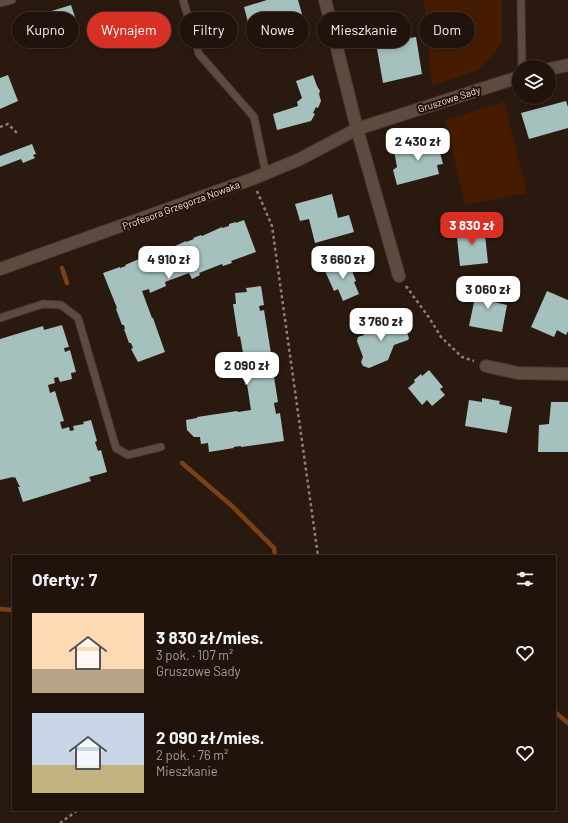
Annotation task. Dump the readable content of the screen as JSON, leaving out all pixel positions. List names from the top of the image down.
{
  "streets": {
    "street": ["Gruszowe Sady", "Profesora Grzegorza Nowaka"]
  },
  "crossings": [
    ["Gruszowe Sady", "Profesora Grzegorza Nowaka"]
  ],
  "page": {
    "chip": [
      "Kupno",
      "Wynajem",
      "Filtry",
      "Nowe",
      "Mieszkanie",
      "Dom"
    ],
    "price": [
      "2 430 zł",
      "3 830 zł",
      "4 910 zł",
      "3 660 zł",
      "3 060 zł",
      "3 760 zł",
      "2 090 zł"
    ],
    "heading": "Oferty: 7",
    "list": [
      {
        "name": "3 830 zł/mies.",
        "note": "3 pok. · 107 m² · Gruszowe Sady"
      },
      {
        "name": "2 090 zł/mies.",
        "note": "2 pok. · 76 m² · Mieszkanie"
      }
    ]
  }
}
